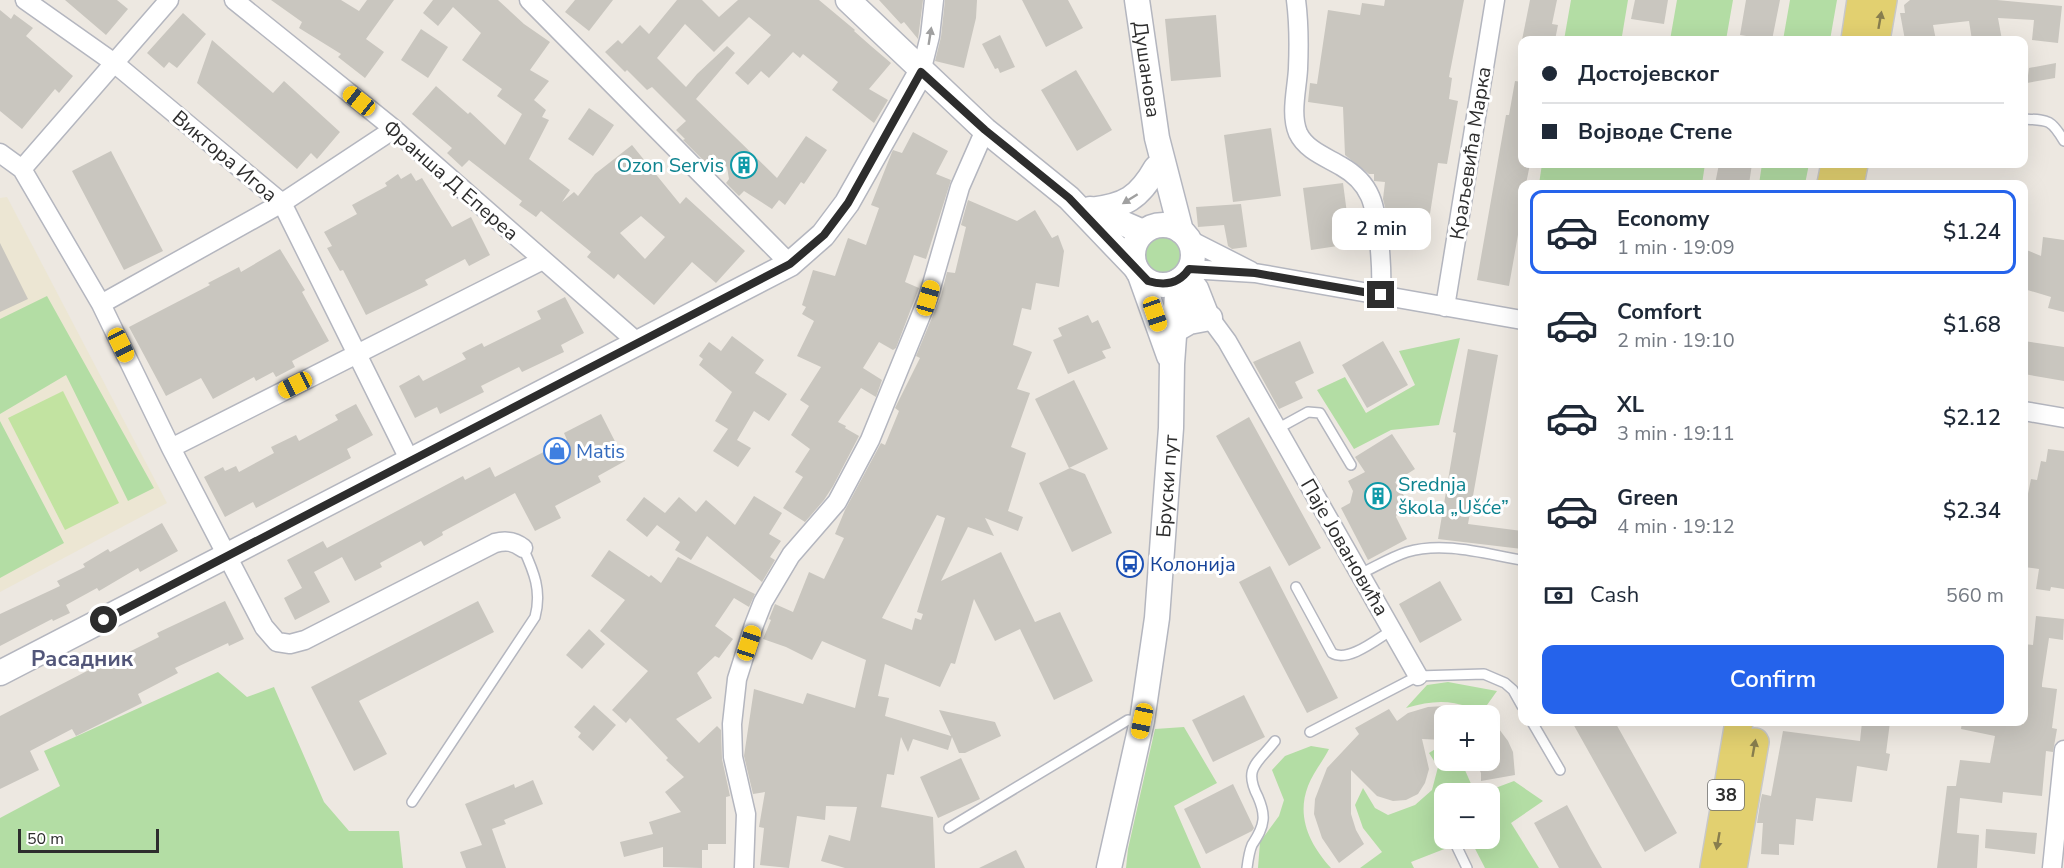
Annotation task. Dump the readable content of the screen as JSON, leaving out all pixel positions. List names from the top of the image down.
{
  "streets": {
    "main road": ["38"],
    "street": [
      "Душанова",
      "Краљевића Марка",
      "Виктора Игоа",
      "Франша Д Епереа",
      "Бруски пут",
      "Паје Јовановића"
    ]
  },
  "crossings": [
    ["Душанова", "Бруски пут"],
    ["Душанова", "Паје Јовановића"],
    ["Бруски пут", "Паје Јовановића"]
  ],
  "districts": ["Расадник"],
  "places": {
    "building": ["Ozon Servis", "Srednja škola „Ušće”"],
    "shop": ["Matis"],
    "bus stop": ["Колонија"]
  },
  "scale_bar": "50 m",
  "page": {
    "banner": ["Достојевског", "Војводе Степе"],
    "list": [
      {
        "name": "Economy",
        "note": "1 min · 19:09",
        "value": "$1.24"
      },
      {
        "name": "Comfort",
        "note": "2 min · 19:10",
        "value": "$1.68"
      },
      {
        "name": "XL",
        "note": "3 min · 19:11",
        "value": "$2.12"
      },
      {
        "name": "Green",
        "note": "4 min · 19:12",
        "value": "$2.34"
      }
    ],
    "bubble": "2 min",
    "pay": ["Cash", "560 m"],
    "buttons": "Confirm",
    "map_buttons": ["+", "−"],
    "scale": "50 m"
  }
}
